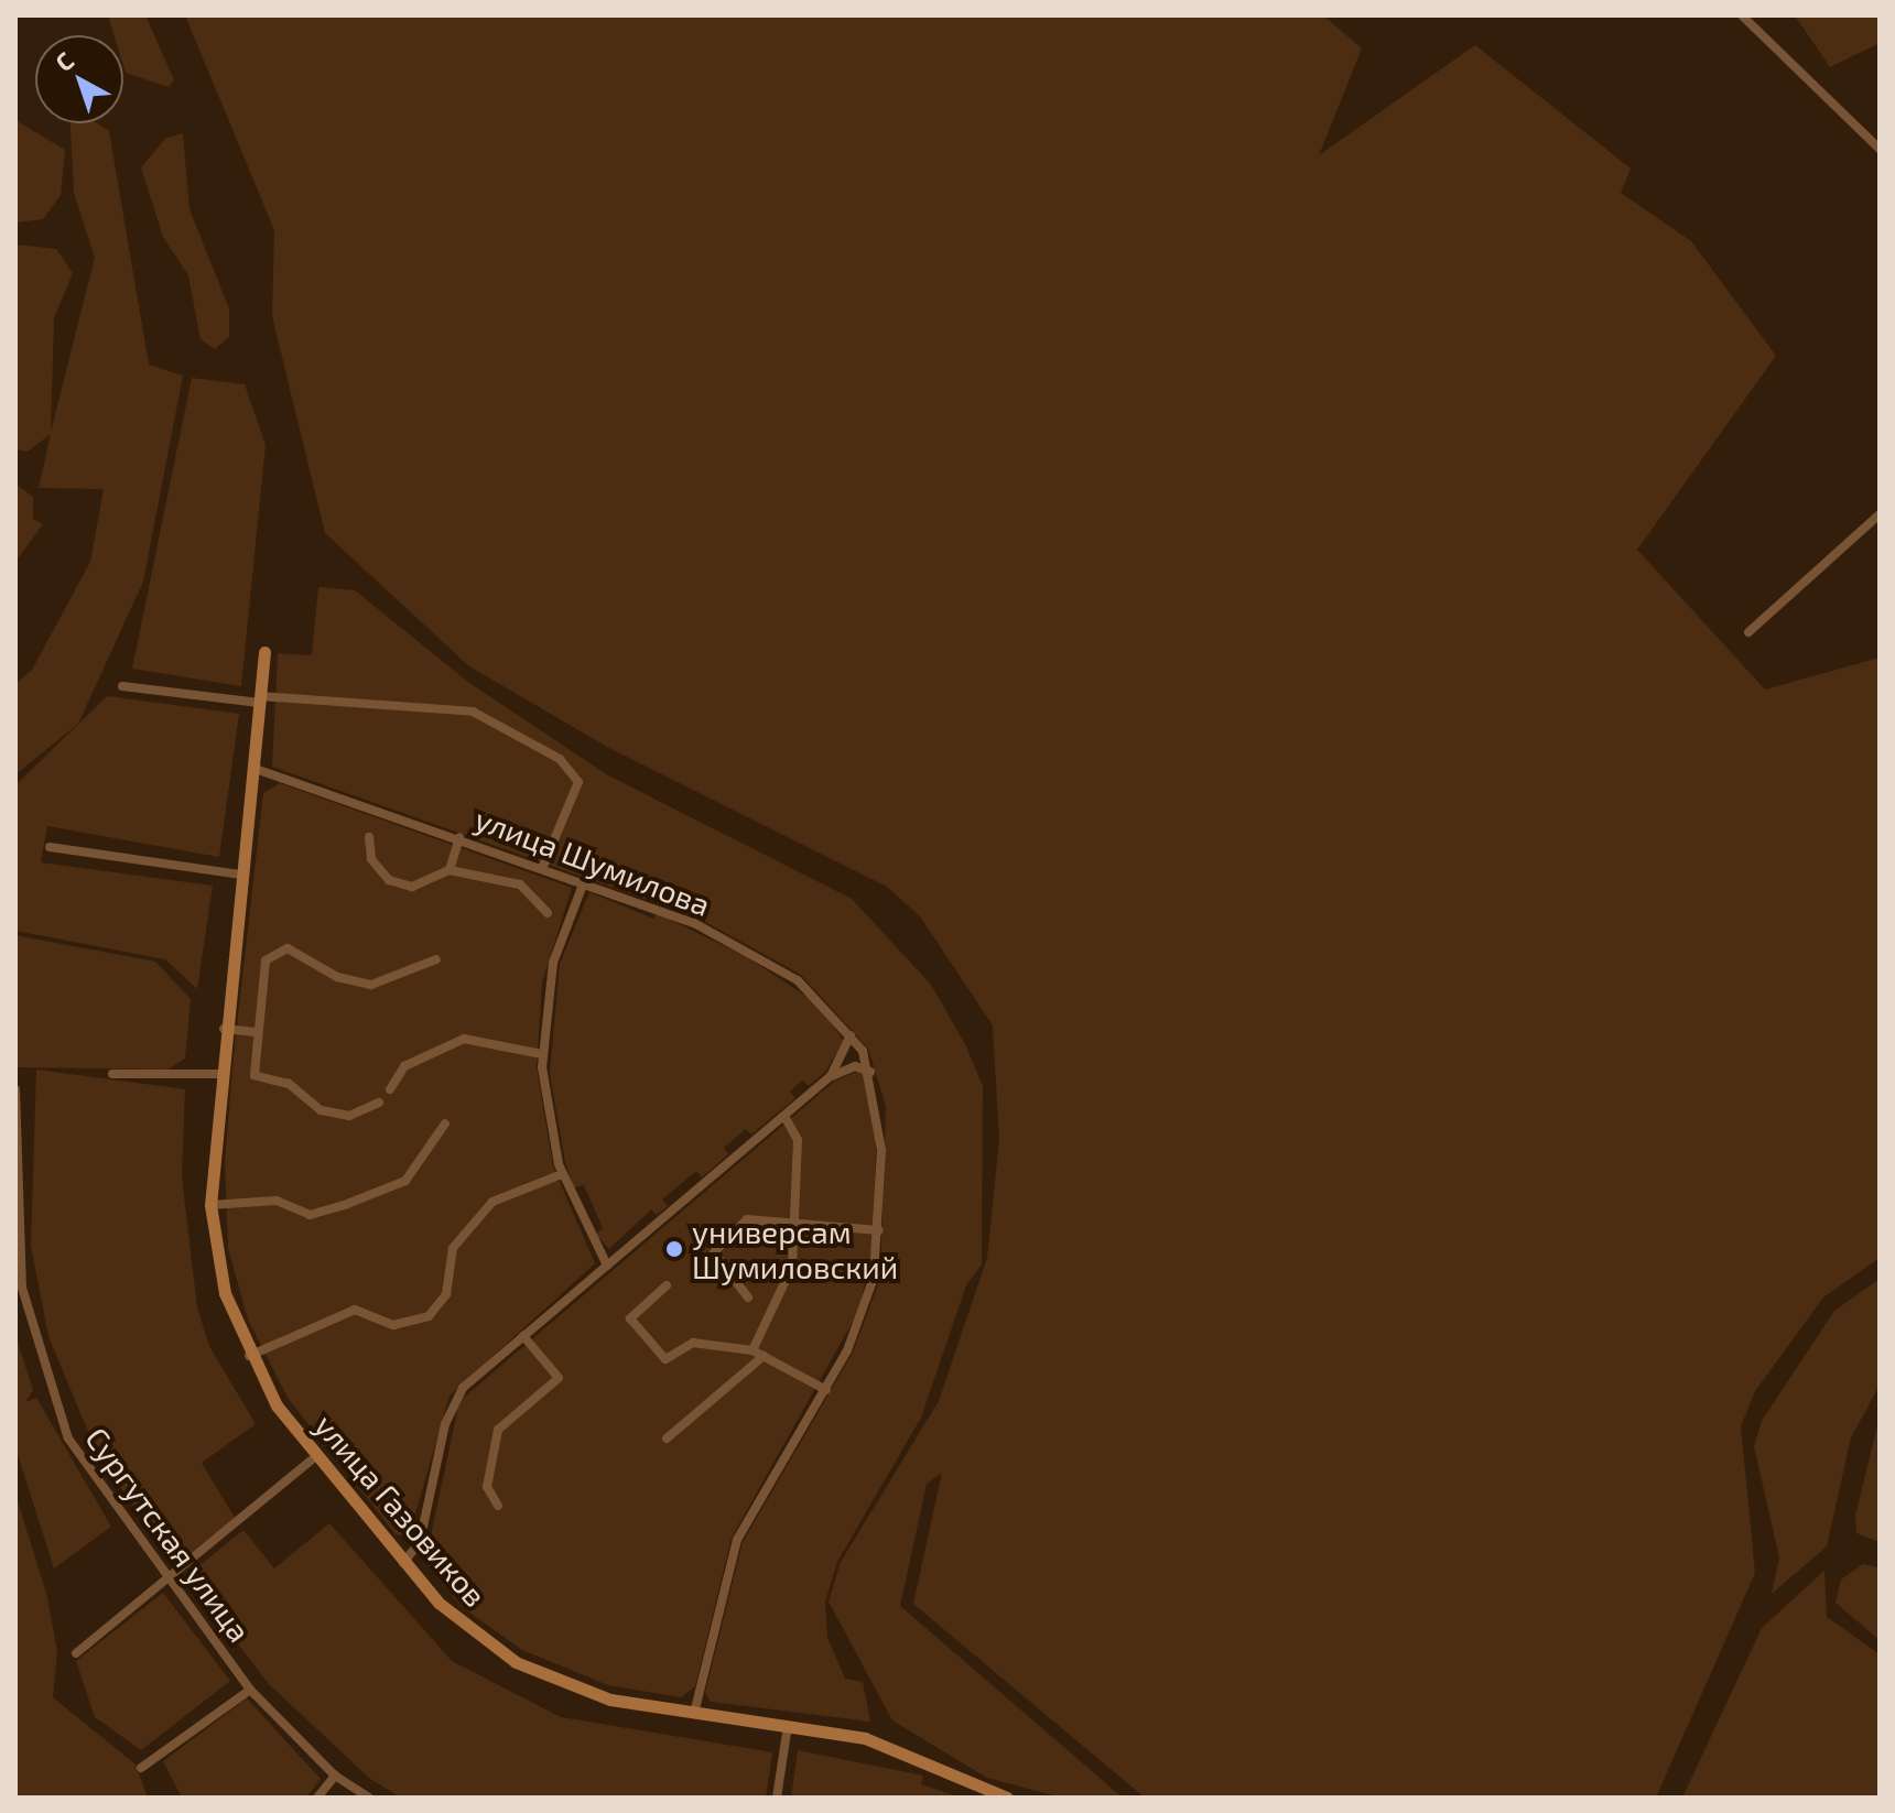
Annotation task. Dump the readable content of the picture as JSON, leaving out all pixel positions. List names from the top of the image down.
{
  "streets": {
    "street": ["улица Шумилова", "улица Газовиков", "Сургутская улица"]
  },
  "crossings": [
    ["улица Шумилова", "улица Газовиков"]
  ],
  "places": ["универсам Шумиловский"],
  "north": "top left"
}
